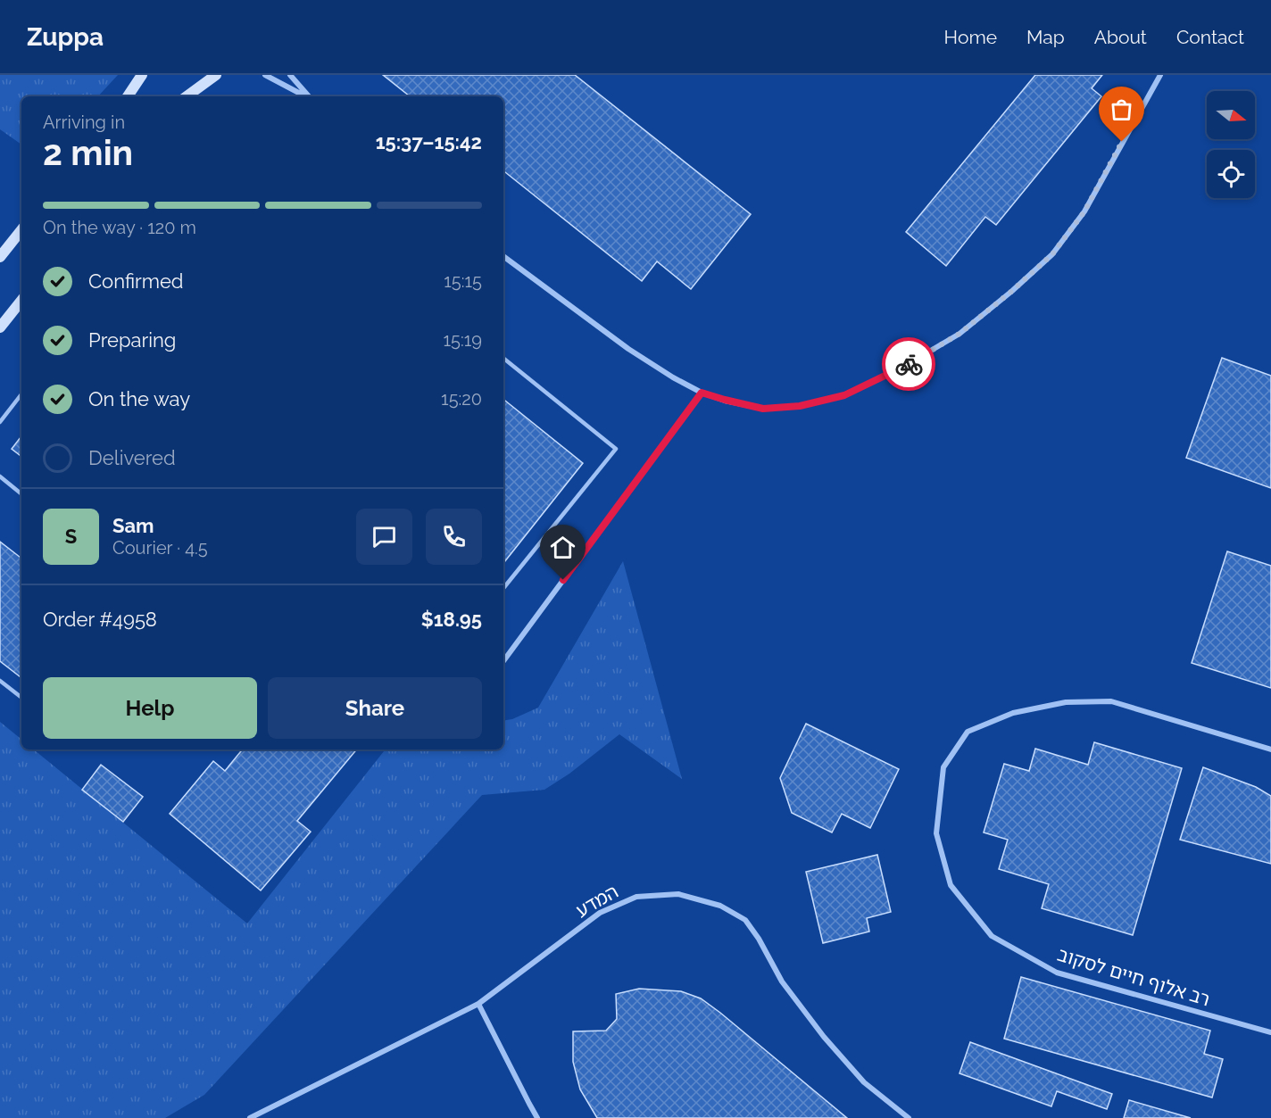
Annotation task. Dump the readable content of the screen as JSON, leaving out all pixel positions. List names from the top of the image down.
{
  "streets": {
    "street": ["המדע", "רב אלוף חיים לסקוב"]
  },
  "north": "right",
  "page": {
    "header": "Zuppa",
    "nav": [
      "Home",
      "Map",
      "About",
      "Contact"
    ],
    "heading": ["2 min", "Arriving in", "15:37–15:42"],
    "panel": [
      "Sam",
      "Courier · 4.5",
      "Order #4958",
      "$18.95"
    ],
    "bar": "On the way · 120 m",
    "list": [
      ["Confirmed", "15:15"],
      ["Preparing", "15:19"],
      ["On the way", "15:20"],
      "Delivered"
    ],
    "round": "S",
    "buttons": ["Help", "Share"]
  }
}
